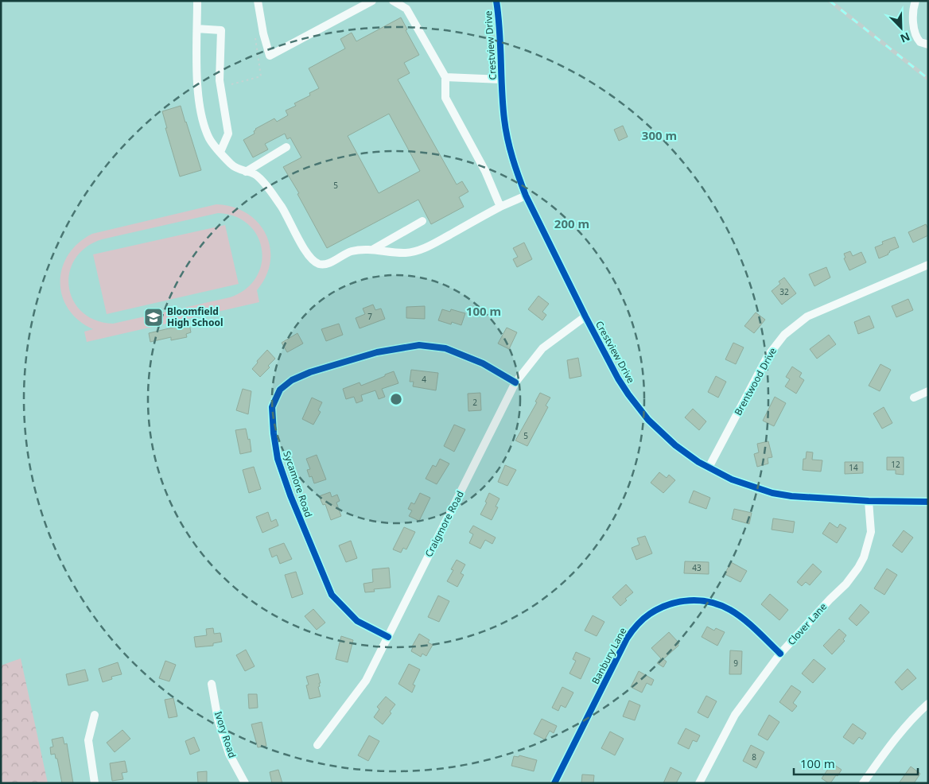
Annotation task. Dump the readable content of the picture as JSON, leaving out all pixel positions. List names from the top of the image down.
{
  "streets": {
    "street": [
      "Crestview Drive",
      "Brentwood Drive",
      "Sycamore Road",
      "Craigmore Road",
      "Clover Lane",
      "Banbury Lane",
      "Ivory Road"
    ]
  },
  "crossings": [
    ["Crestview Drive", "Brentwood Drive"],
    ["Crestview Drive", "Craigmore Road"],
    ["Crestview Drive", "Clover Lane"],
    ["Sycamore Road", "Craigmore Road"],
    ["Clover Lane", "Banbury Lane"]
  ],
  "places": {
    "school or university": ["Bloomfield High School"]
  },
  "house_numbers": [
    "5",
    "32",
    "7",
    "4",
    "2",
    "5",
    "12",
    "14",
    "43",
    "9",
    "8"
  ],
  "scale_bar": "100 m",
  "north": "bottom right",
  "rings": ["300 m", "200 m", "100 m"]
}
